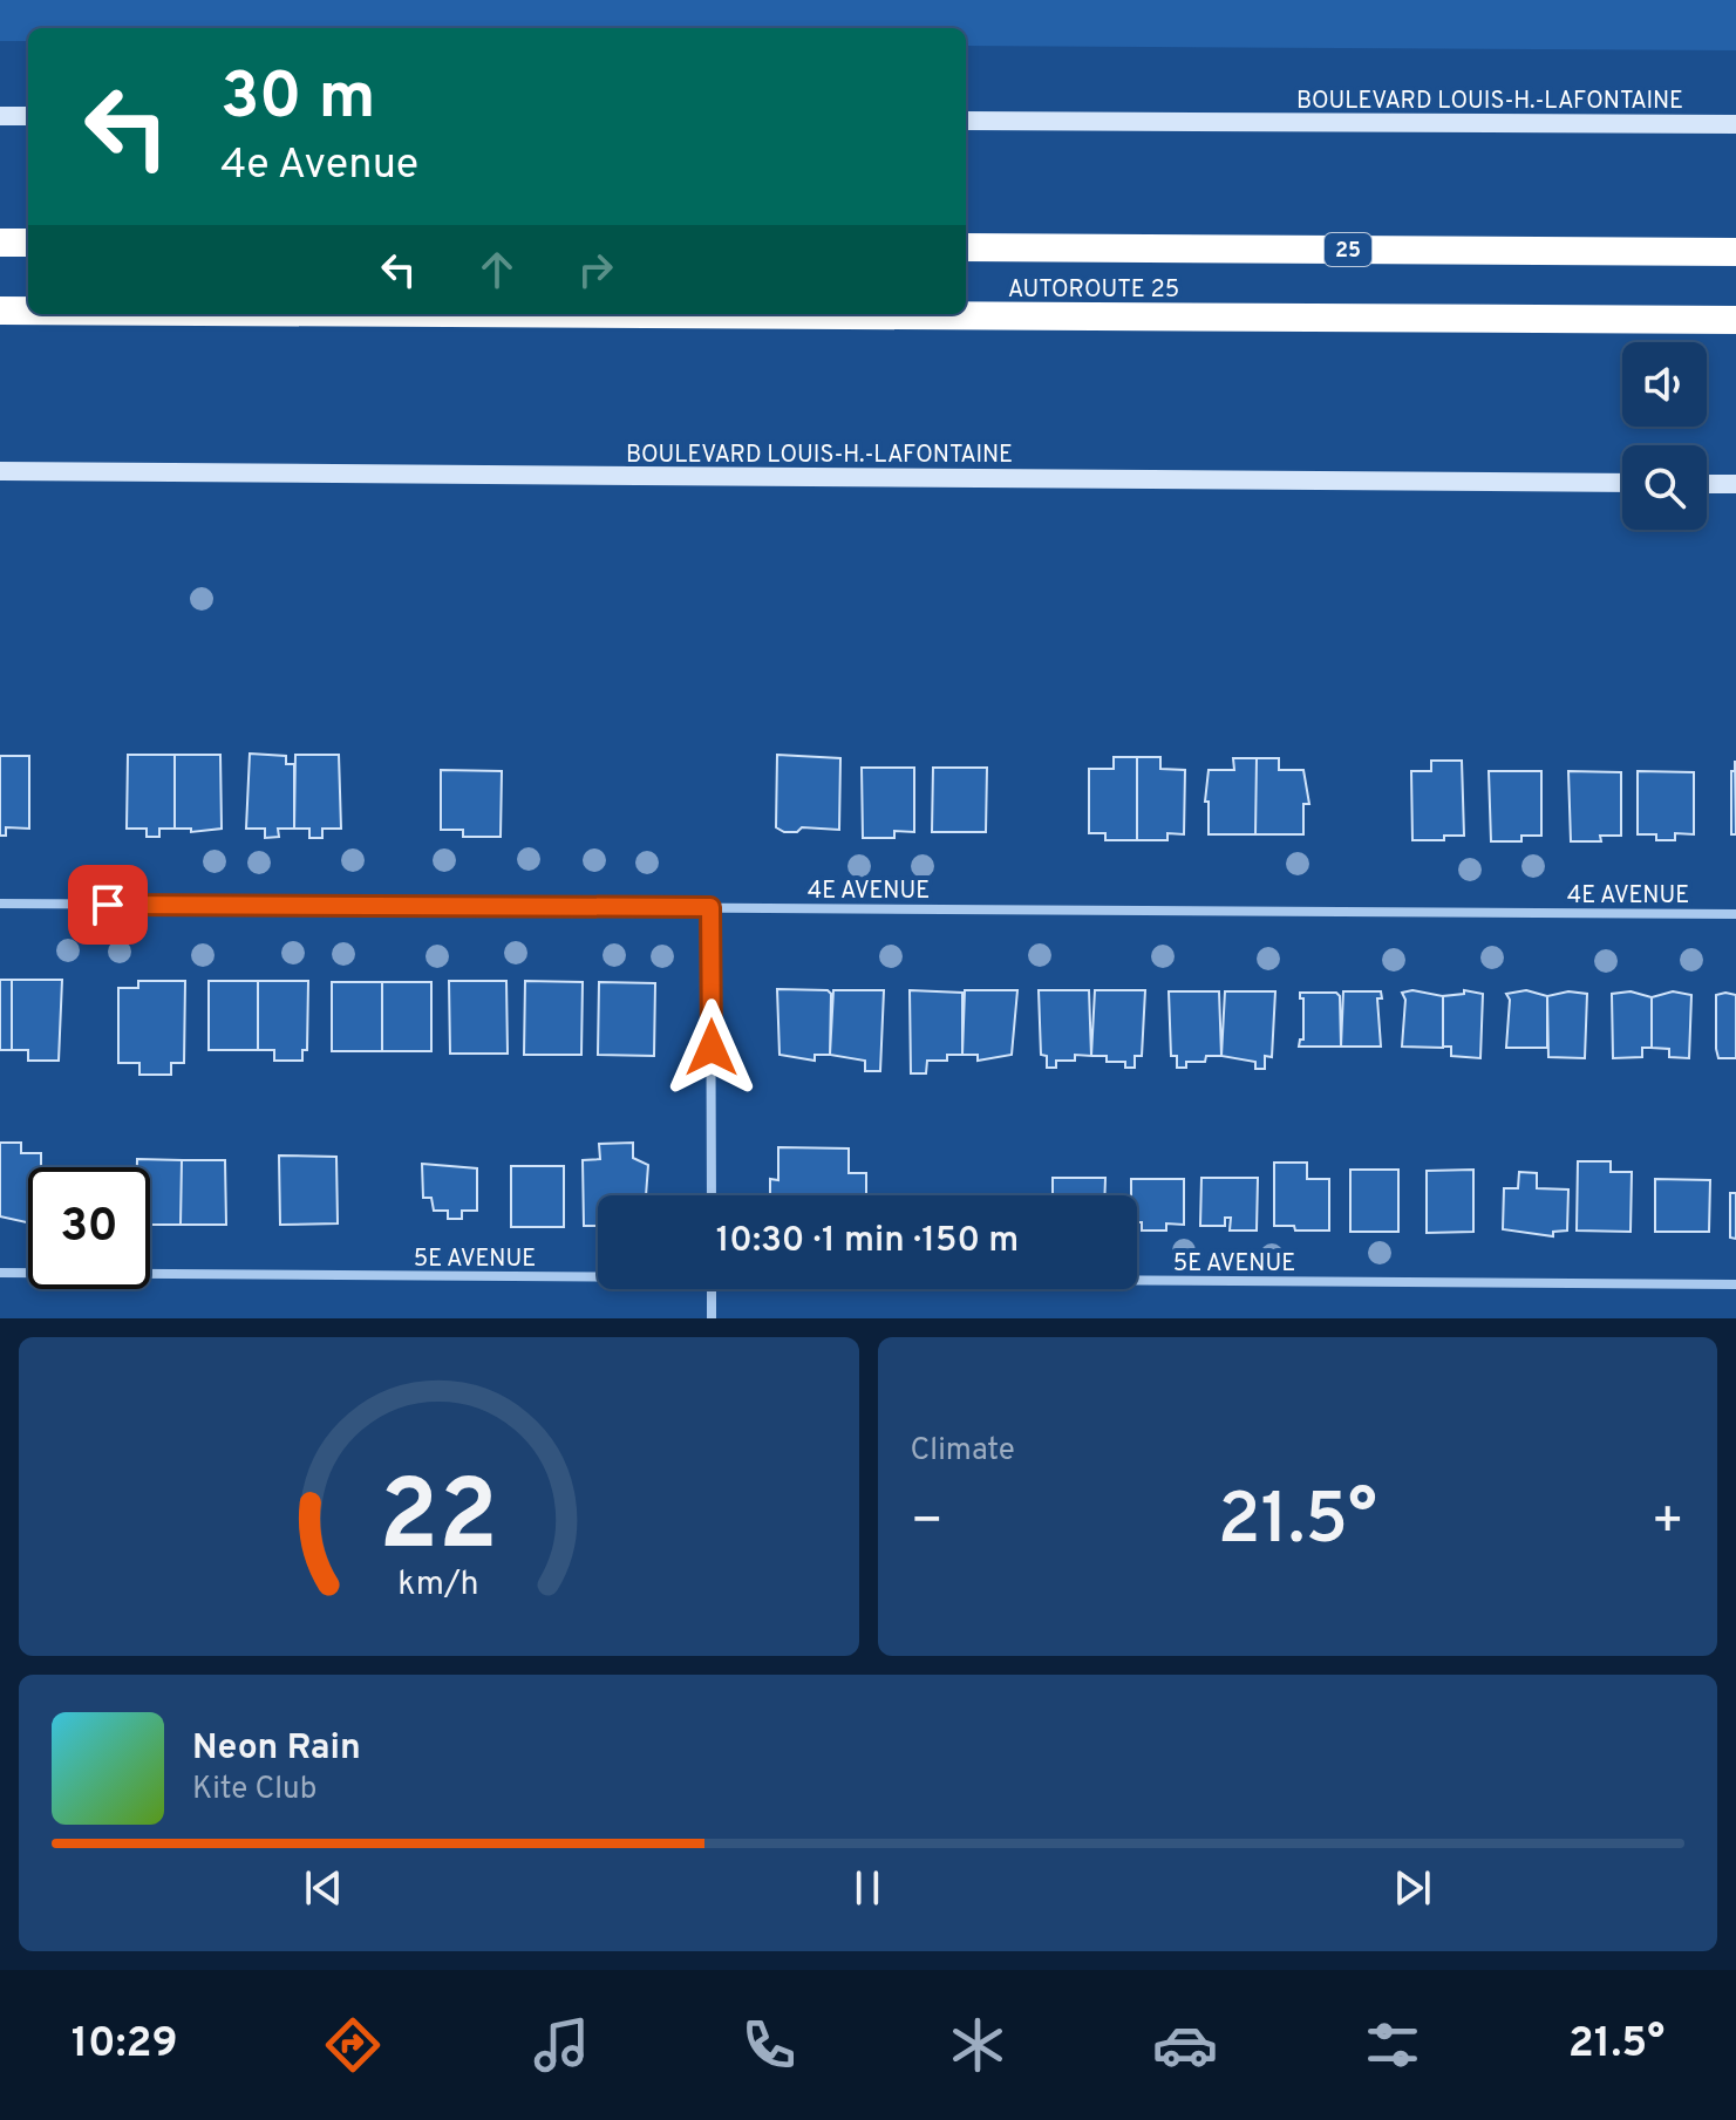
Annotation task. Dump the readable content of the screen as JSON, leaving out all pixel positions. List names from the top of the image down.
{
  "streets": {
    "highway": ["25", "AUTOROUTE 25"],
    "main road": ["BOULEVARD LOUIS-H.-LAFONTAINE"],
    "street": ["4E AVENUE", "5E AVENUE"]
  },
  "page": {
    "turn": ["30 m", "4e Avenue"],
    "limit": "30",
    "trip": "10:30 · 1 min · 150 m",
    "tile": "Climate",
    "heat": ["−", "21.5°", "+"],
    "song": ["Neon Rain", "Kite Club"],
    "tabs": ["10:29", "21.5°"],
    "gauge": ["22", "km/h"]
  }
}
